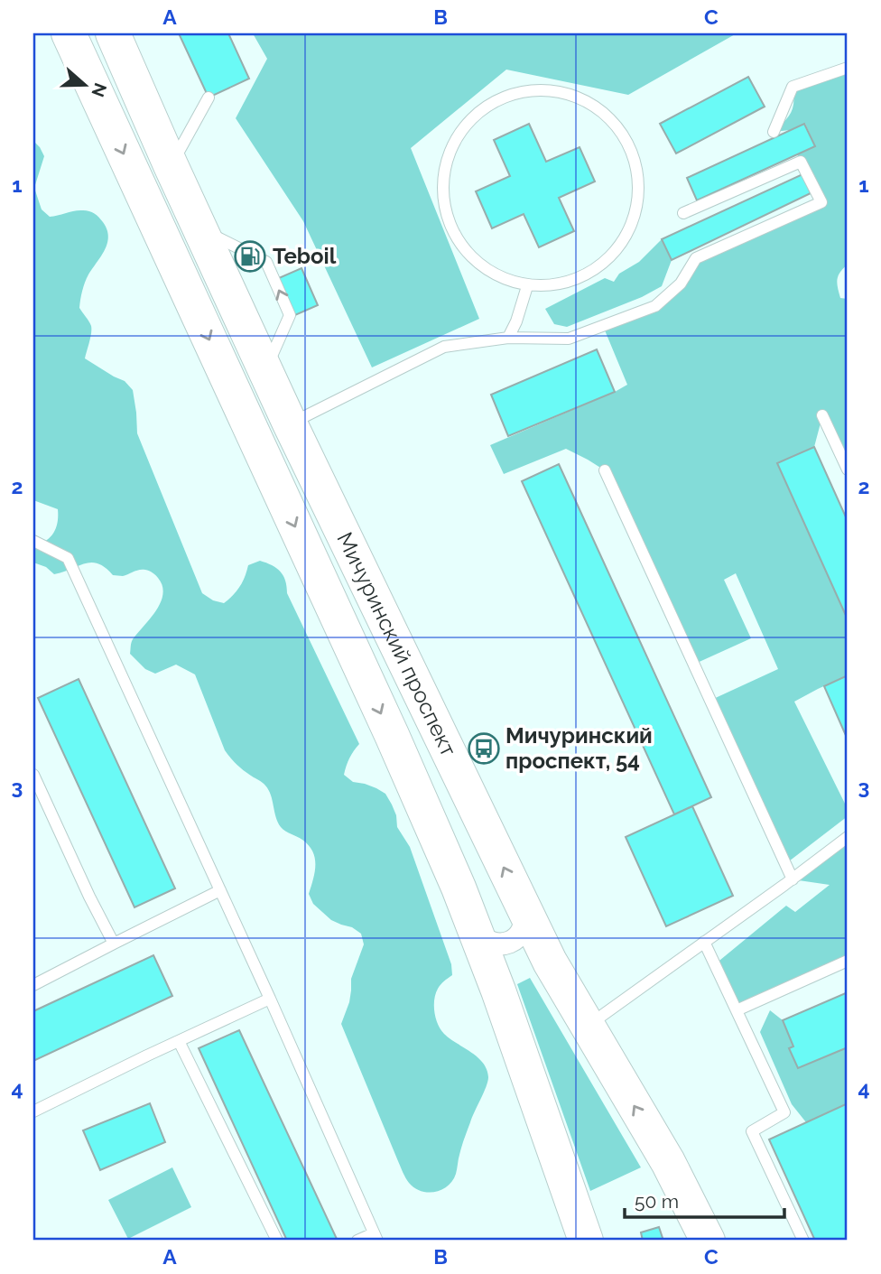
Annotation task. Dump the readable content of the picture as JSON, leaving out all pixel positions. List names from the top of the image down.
{
  "streets": {
    "main road": ["Мичуринский проспект"]
  },
  "places": {
    "fuel station": ["Teboil"],
    "bus stop": ["Мичуринский проспект, 54"]
  },
  "scale_bar": "50 m",
  "north": "right",
  "grid": {
    "columns": ["A", "B", "C"],
    "rows": [
      "1",
      "2",
      "3",
      "4"
    ]
  }
}
